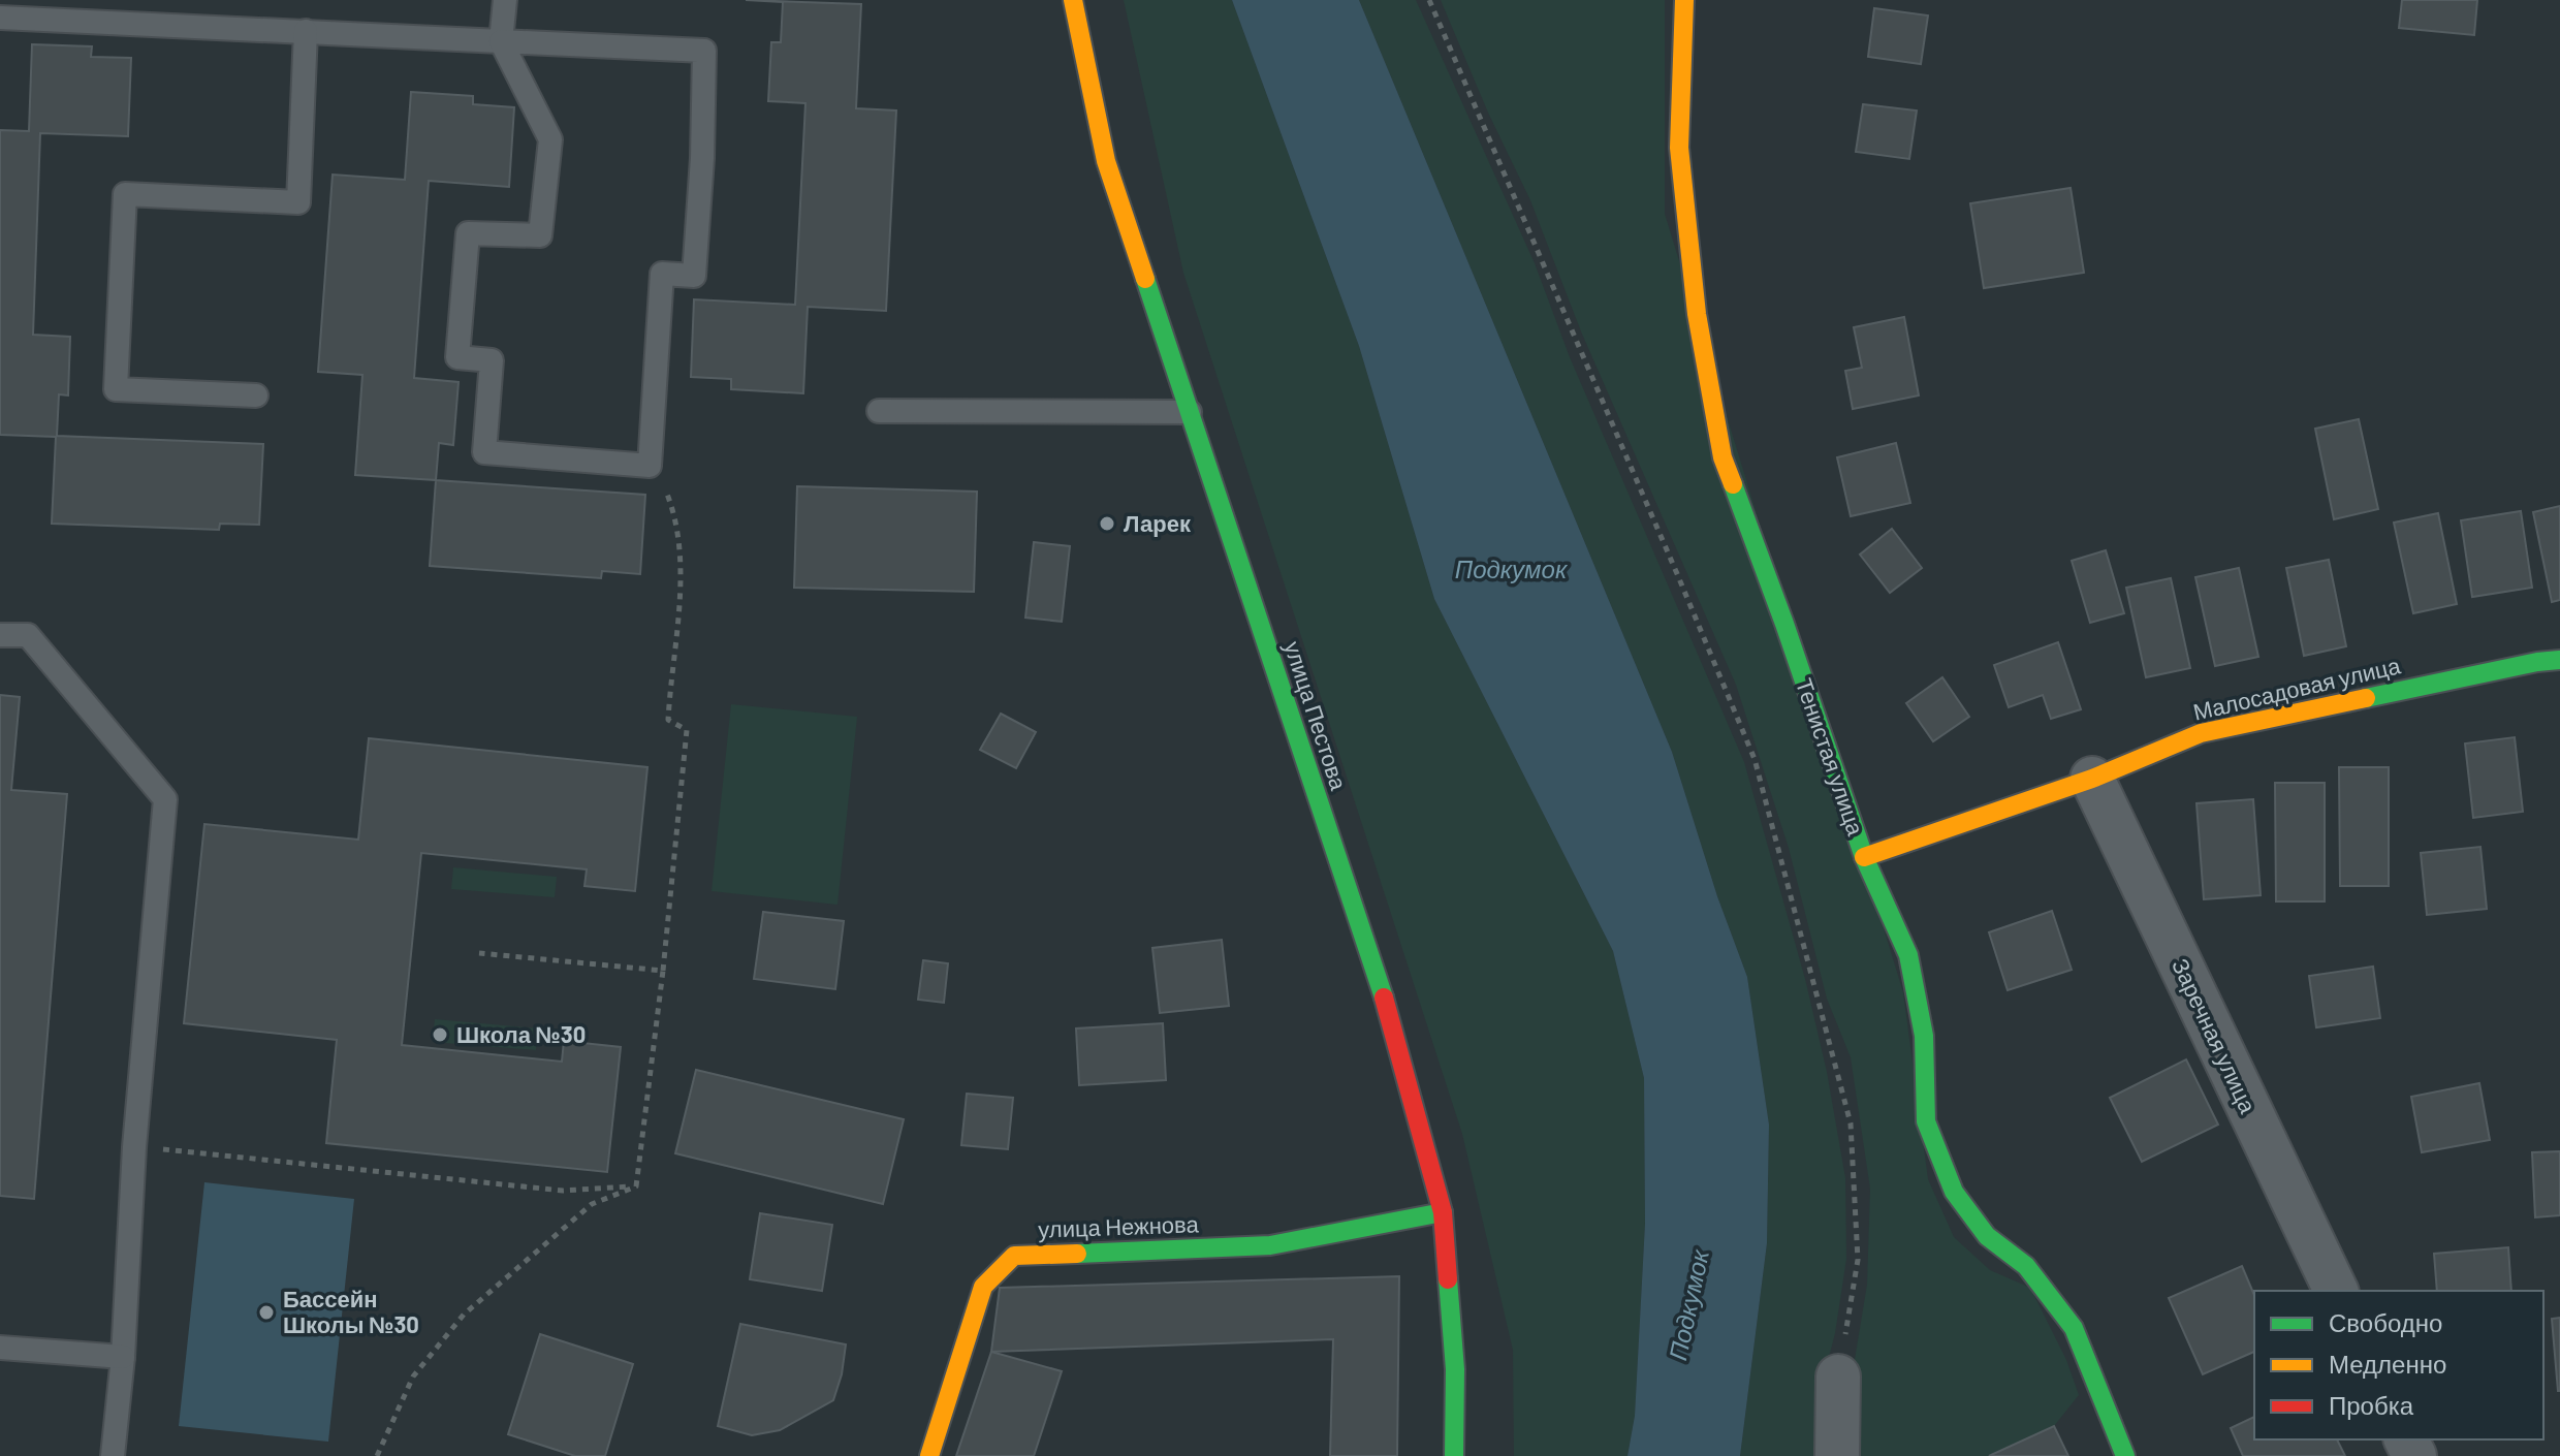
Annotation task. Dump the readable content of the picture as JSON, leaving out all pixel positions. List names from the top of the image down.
{
  "streets": {
    "street": [
      "Малосадовая улица",
      "улица Пестова",
      "Тенистая улица",
      "Заречная улица",
      "улица Нежнова"
    ]
  },
  "crossings": [
    ["Малосадовая улица", "Тенистая улица"],
    ["Малосадовая улица", "Заречная улица"],
    ["улица Пестова", "улица Нежнова"]
  ],
  "water": ["Подкумок"],
  "places": ["Ларек", "Школа №30", "Бассейн Школы №30"],
  "legend": ["Свободно", "Медленно", "Пробка"]
}
